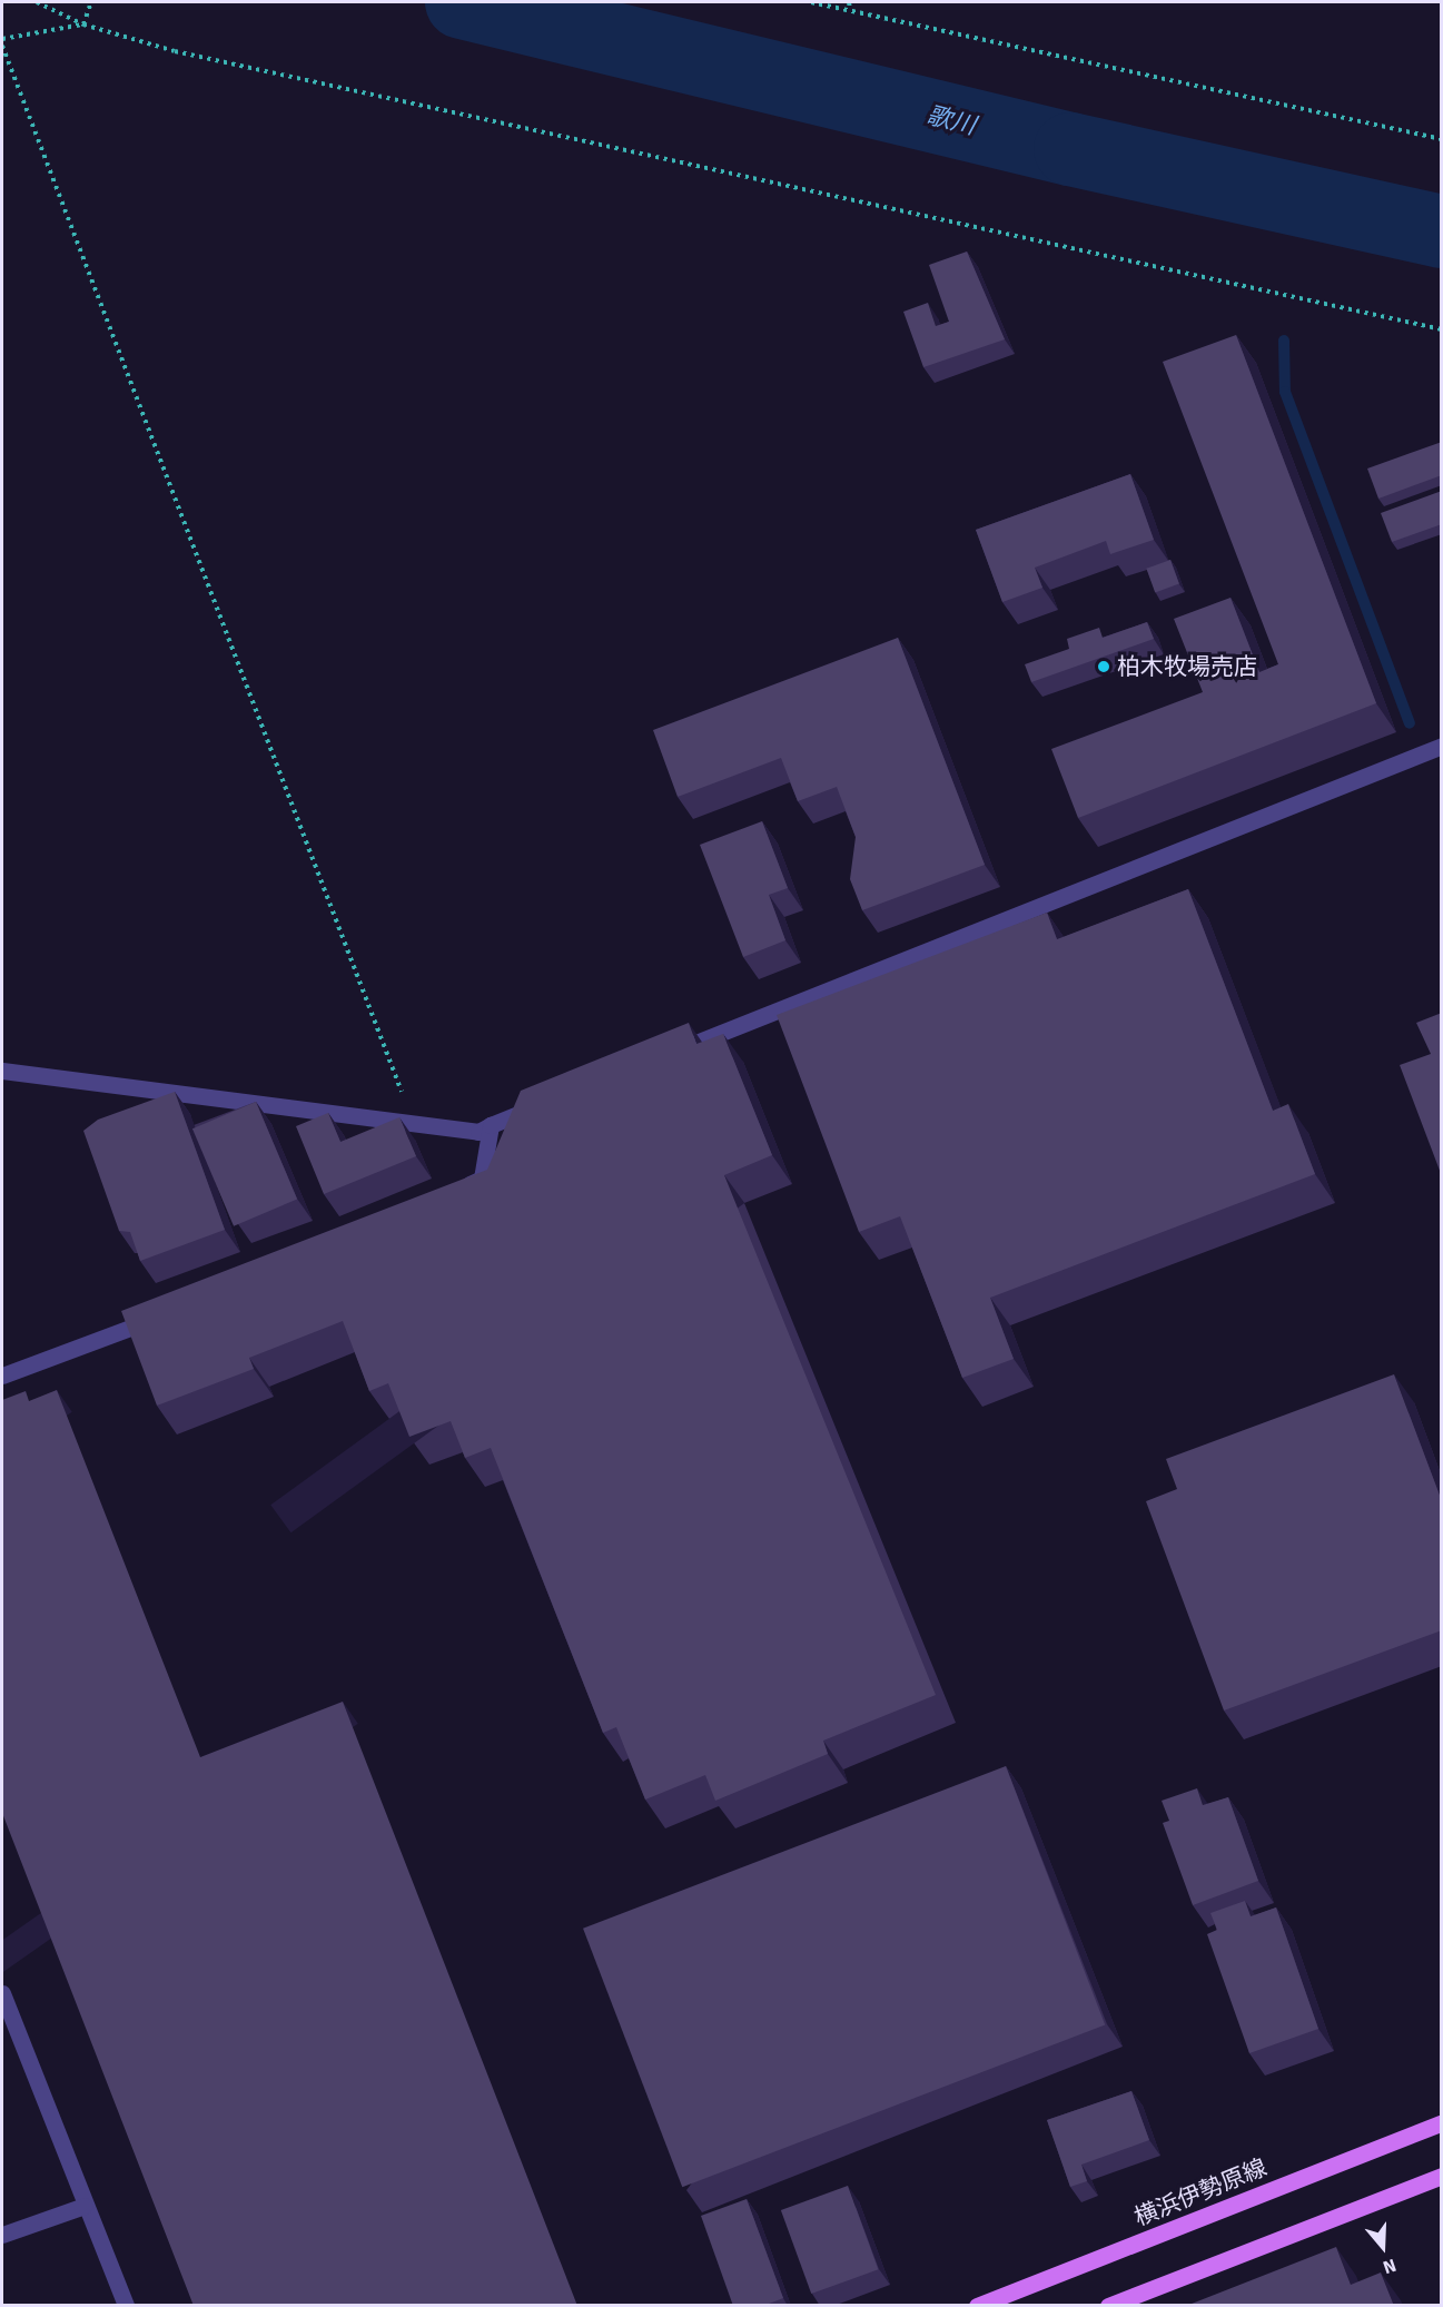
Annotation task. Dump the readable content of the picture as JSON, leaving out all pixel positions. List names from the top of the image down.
{
  "streets": {
    "main road": ["横浜伊勢原線"]
  },
  "water": ["歌川"],
  "places": ["柏木牧場売店"],
  "north": "bottom"
}
